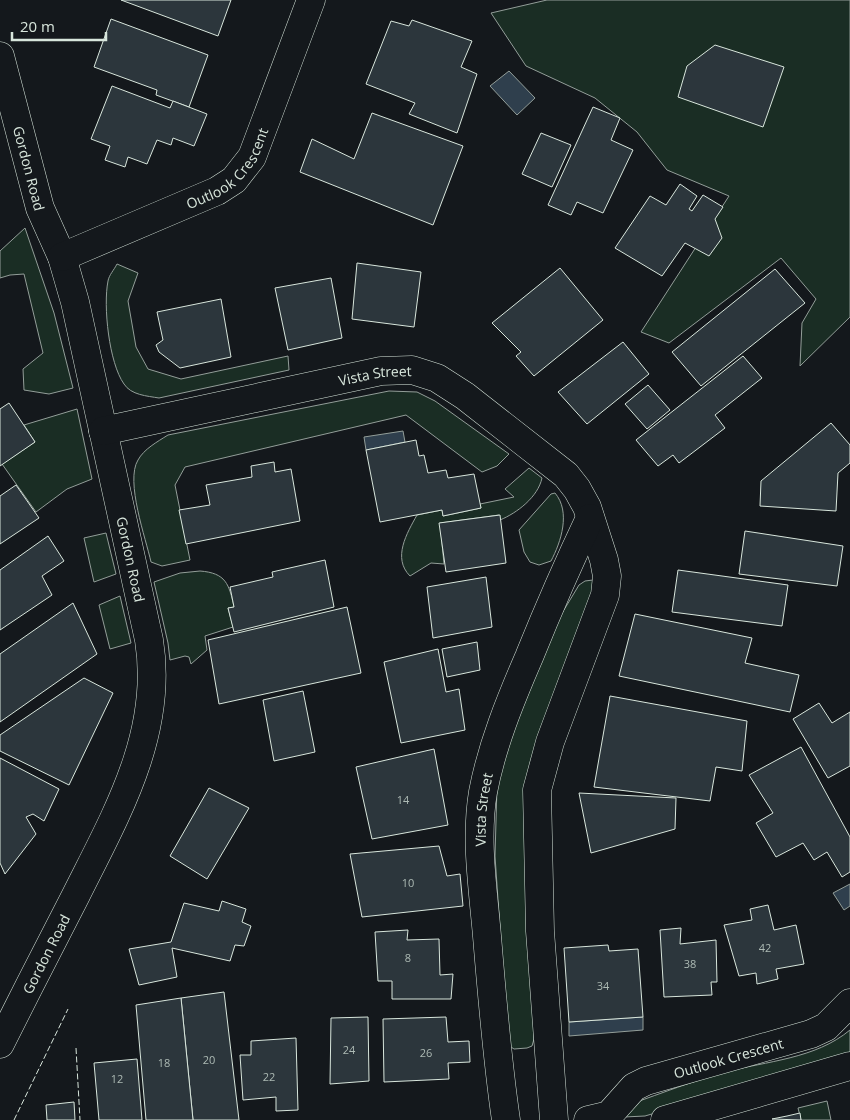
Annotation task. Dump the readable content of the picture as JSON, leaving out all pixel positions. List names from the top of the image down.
{
  "streets": {
    "street": ["Outlook Crescent", "Gordon Road", "Vista Street"]
  },
  "crossings": [
    ["Outlook Crescent", "Gordon Road"],
    ["Gordon Road", "Vista Street"]
  ],
  "house_numbers": [
    "14",
    "10",
    "42",
    "8",
    "38",
    "34",
    "24",
    "26",
    "20",
    "18",
    "22",
    "12"
  ],
  "scale_bar": "20 m"
}
